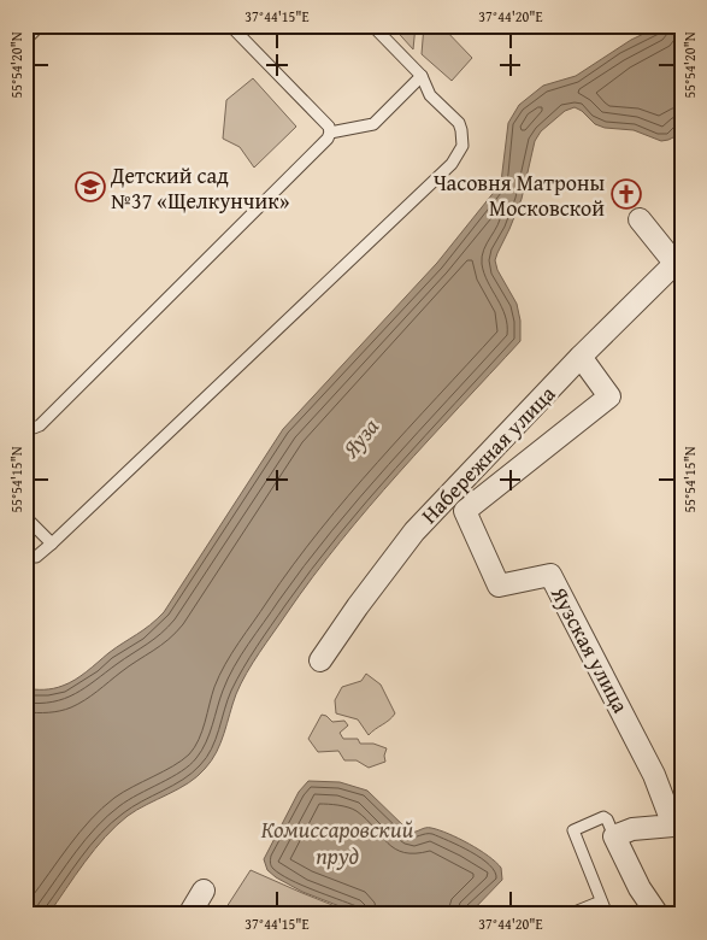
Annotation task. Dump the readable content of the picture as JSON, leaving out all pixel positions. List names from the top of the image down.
{
  "streets": {
    "street": ["Набережная улица", "Яузская улица"]
  },
  "crossings": [
    ["Набережная улица", "Яузская улица"]
  ],
  "water": ["Яуза", "Комиссаровский пруд"],
  "places": {
    "school or university": ["Детский сад №37 «Щелкунчик»"],
    "church": ["Часовня Матроны Московской"]
  },
  "coordinates": [
    "37°44'15\"E",
    "37°44'20\"E",
    "55°54'20\"N",
    "55°54'15\"N"
  ]
}
